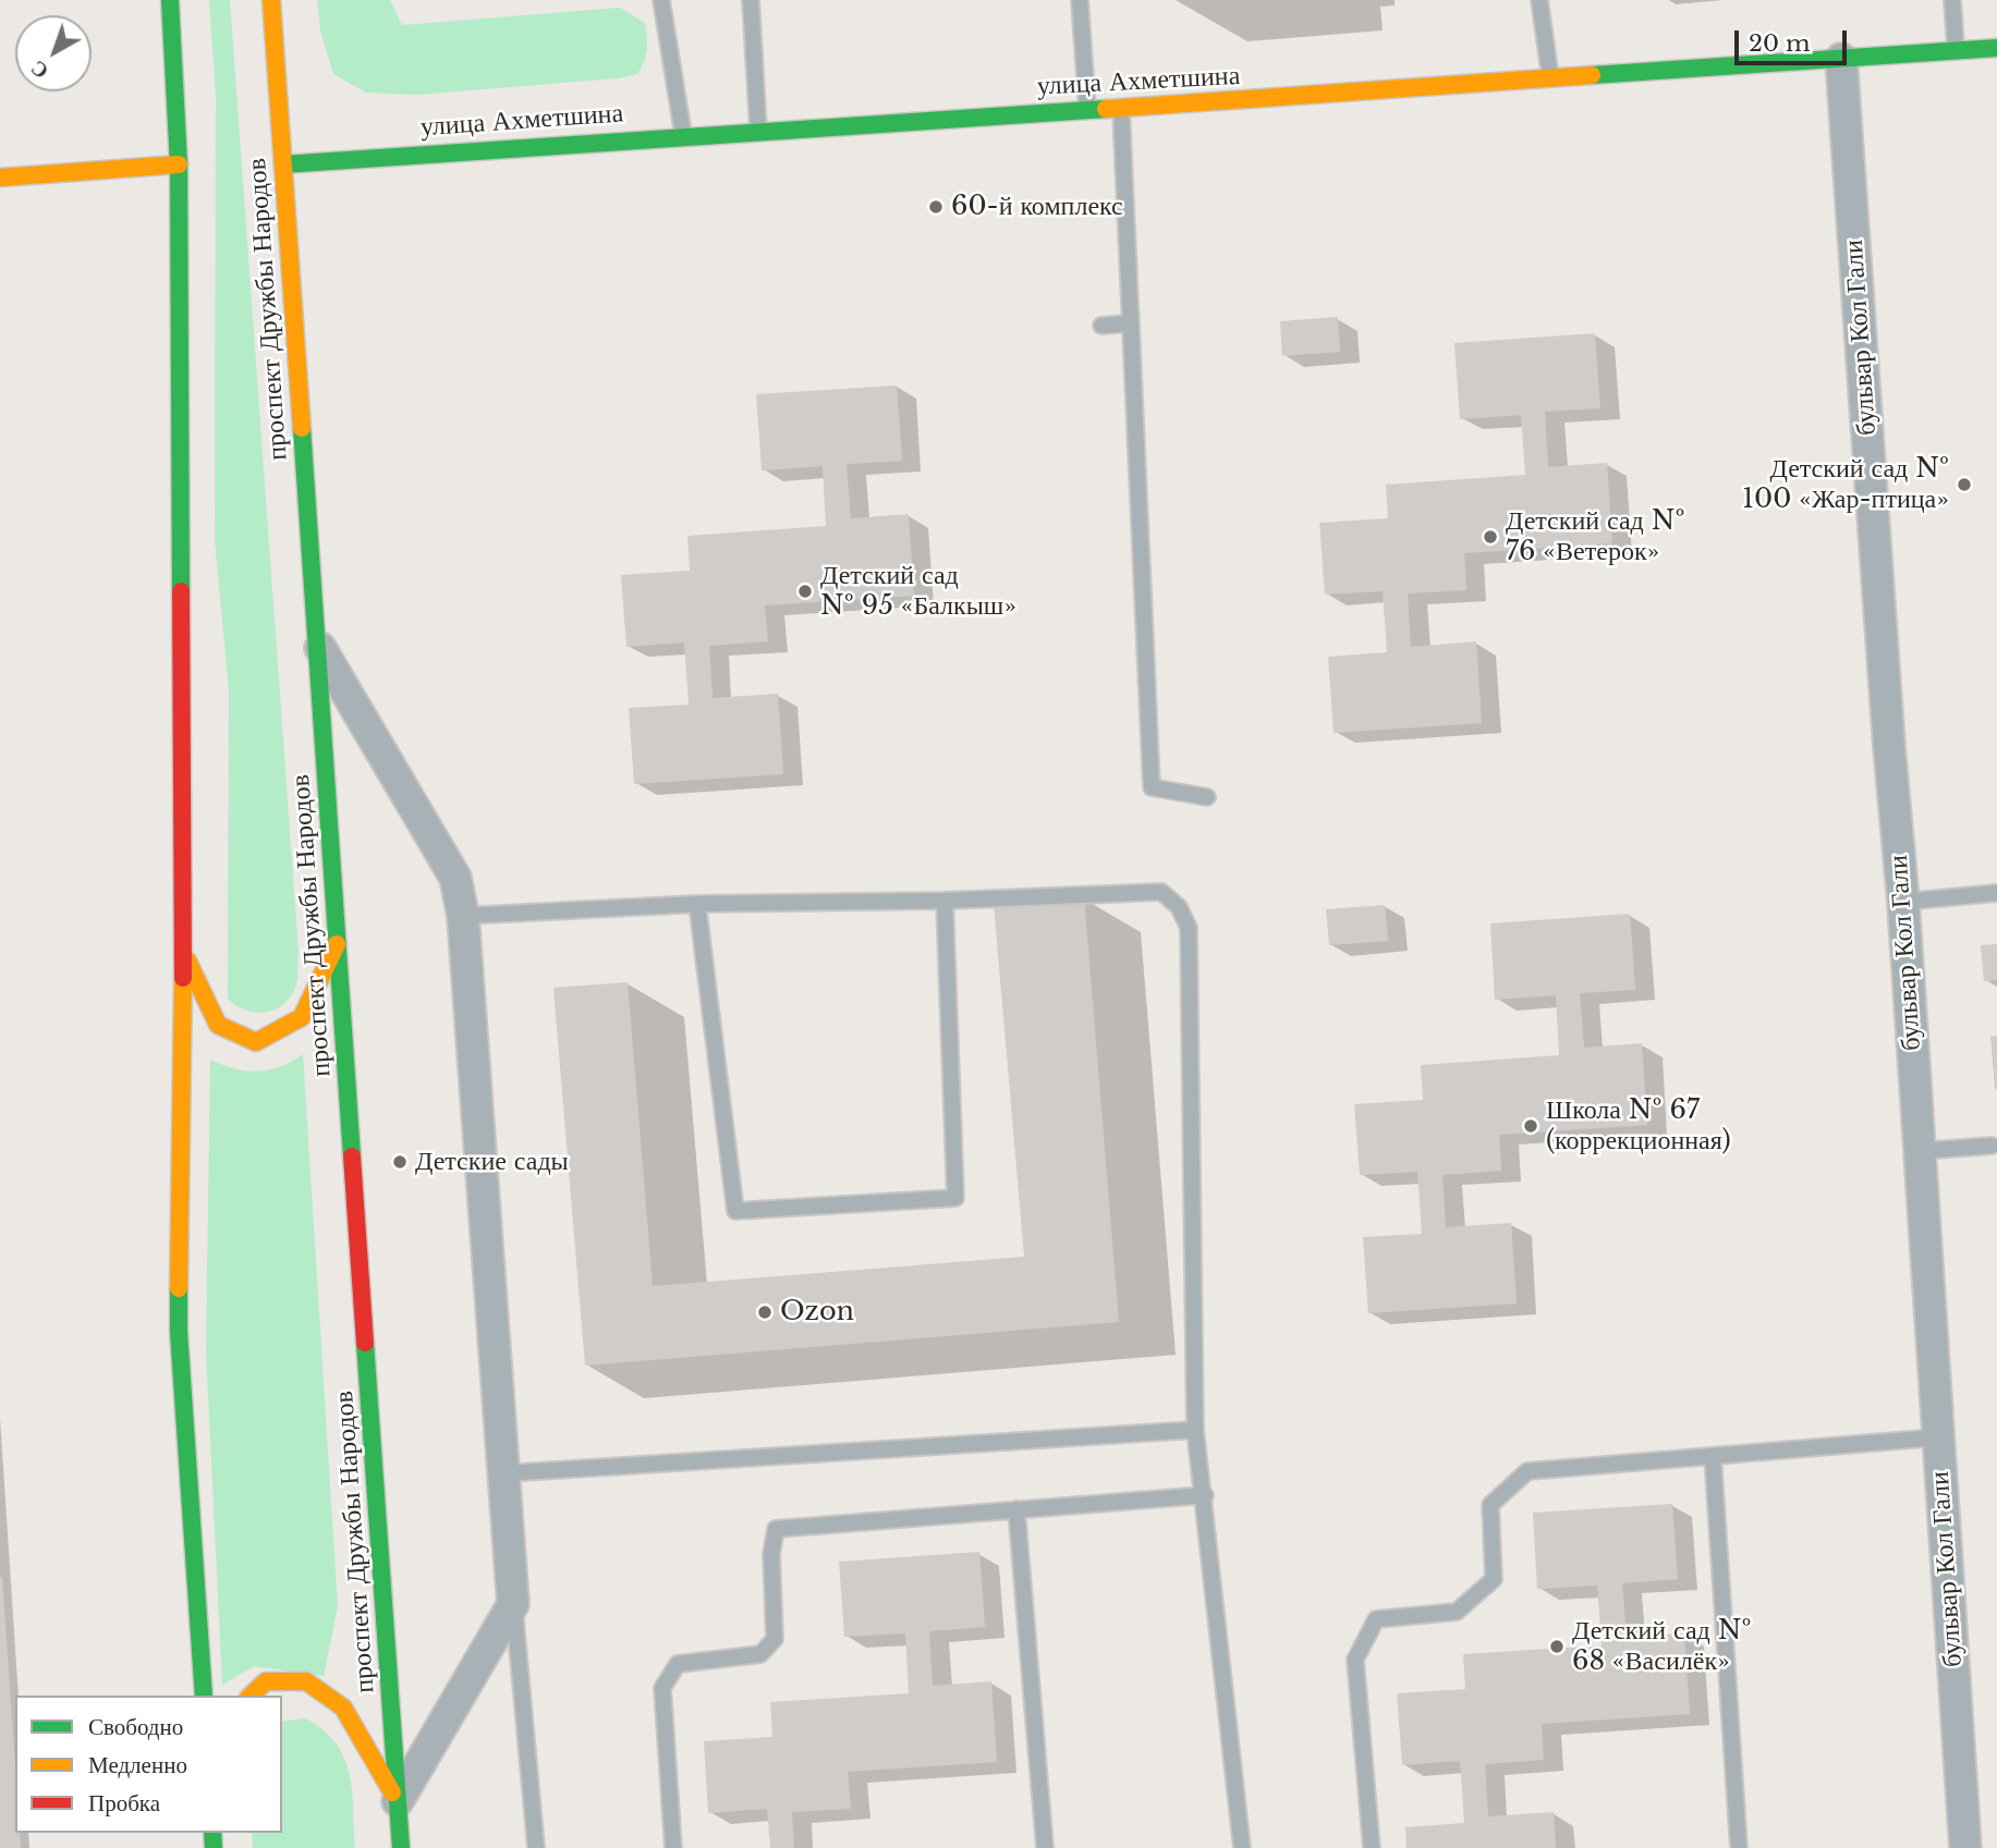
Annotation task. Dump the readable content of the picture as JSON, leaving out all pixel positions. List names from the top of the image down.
{
  "streets": {
    "main road": ["улица Ахметшина", "проспект Дружбы Народов"],
    "street": ["бульвар Кол Гали"]
  },
  "crossings": [
    ["улица Ахметшина", "проспект Дружбы Народов"],
    ["улица Ахметшина", "бульвар Кол Гали"]
  ],
  "places": [
    "60-й комплекс",
    "Детский сад № 100 «Жар-птица»",
    "Детский сад № 76 «Ветерок»",
    "Детский сад № 95 «Балкыш»",
    "Школа № 67 (коррекционная)",
    "Детские сады",
    "Ozon",
    "Детский сад № 68 «Василёк»"
  ],
  "legend": ["Свободно", "Медленно", "Пробка"],
  "scale_bar": "20 m",
  "north": "bottom left"
}
